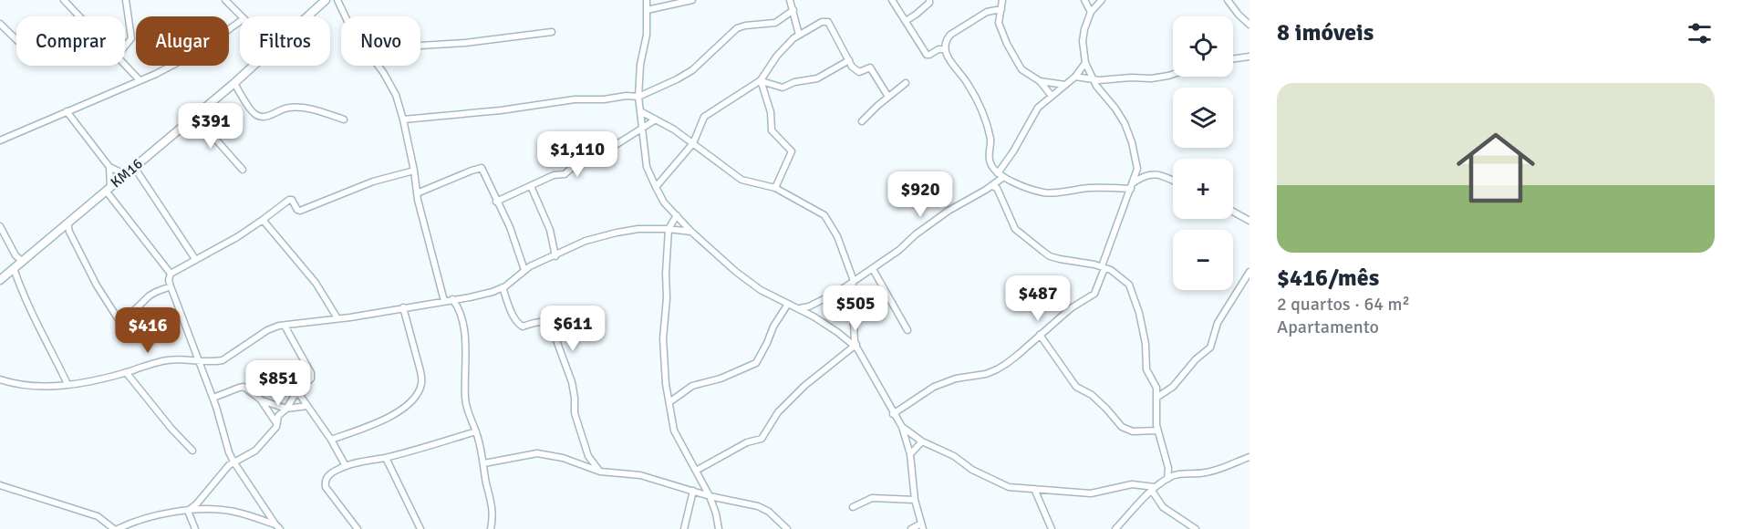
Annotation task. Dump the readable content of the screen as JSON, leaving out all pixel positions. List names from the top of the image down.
{
  "streets": {
    "street": ["KM16"]
  },
  "page": {
    "heading": "8 imóveis",
    "map_buttons": ["+", "−"],
    "chip": [
      "Comprar",
      "Alugar",
      "Filtros",
      "Novo"
    ],
    "list": [
      {
        "name": "$416/mês",
        "note": "2 quartos · 64 m² · Apartamento"
      }
    ],
    "price": [
      "$391",
      "$1,110",
      "$920",
      "$487",
      "$505",
      "$611",
      "$416",
      "$851"
    ]
  }
}
